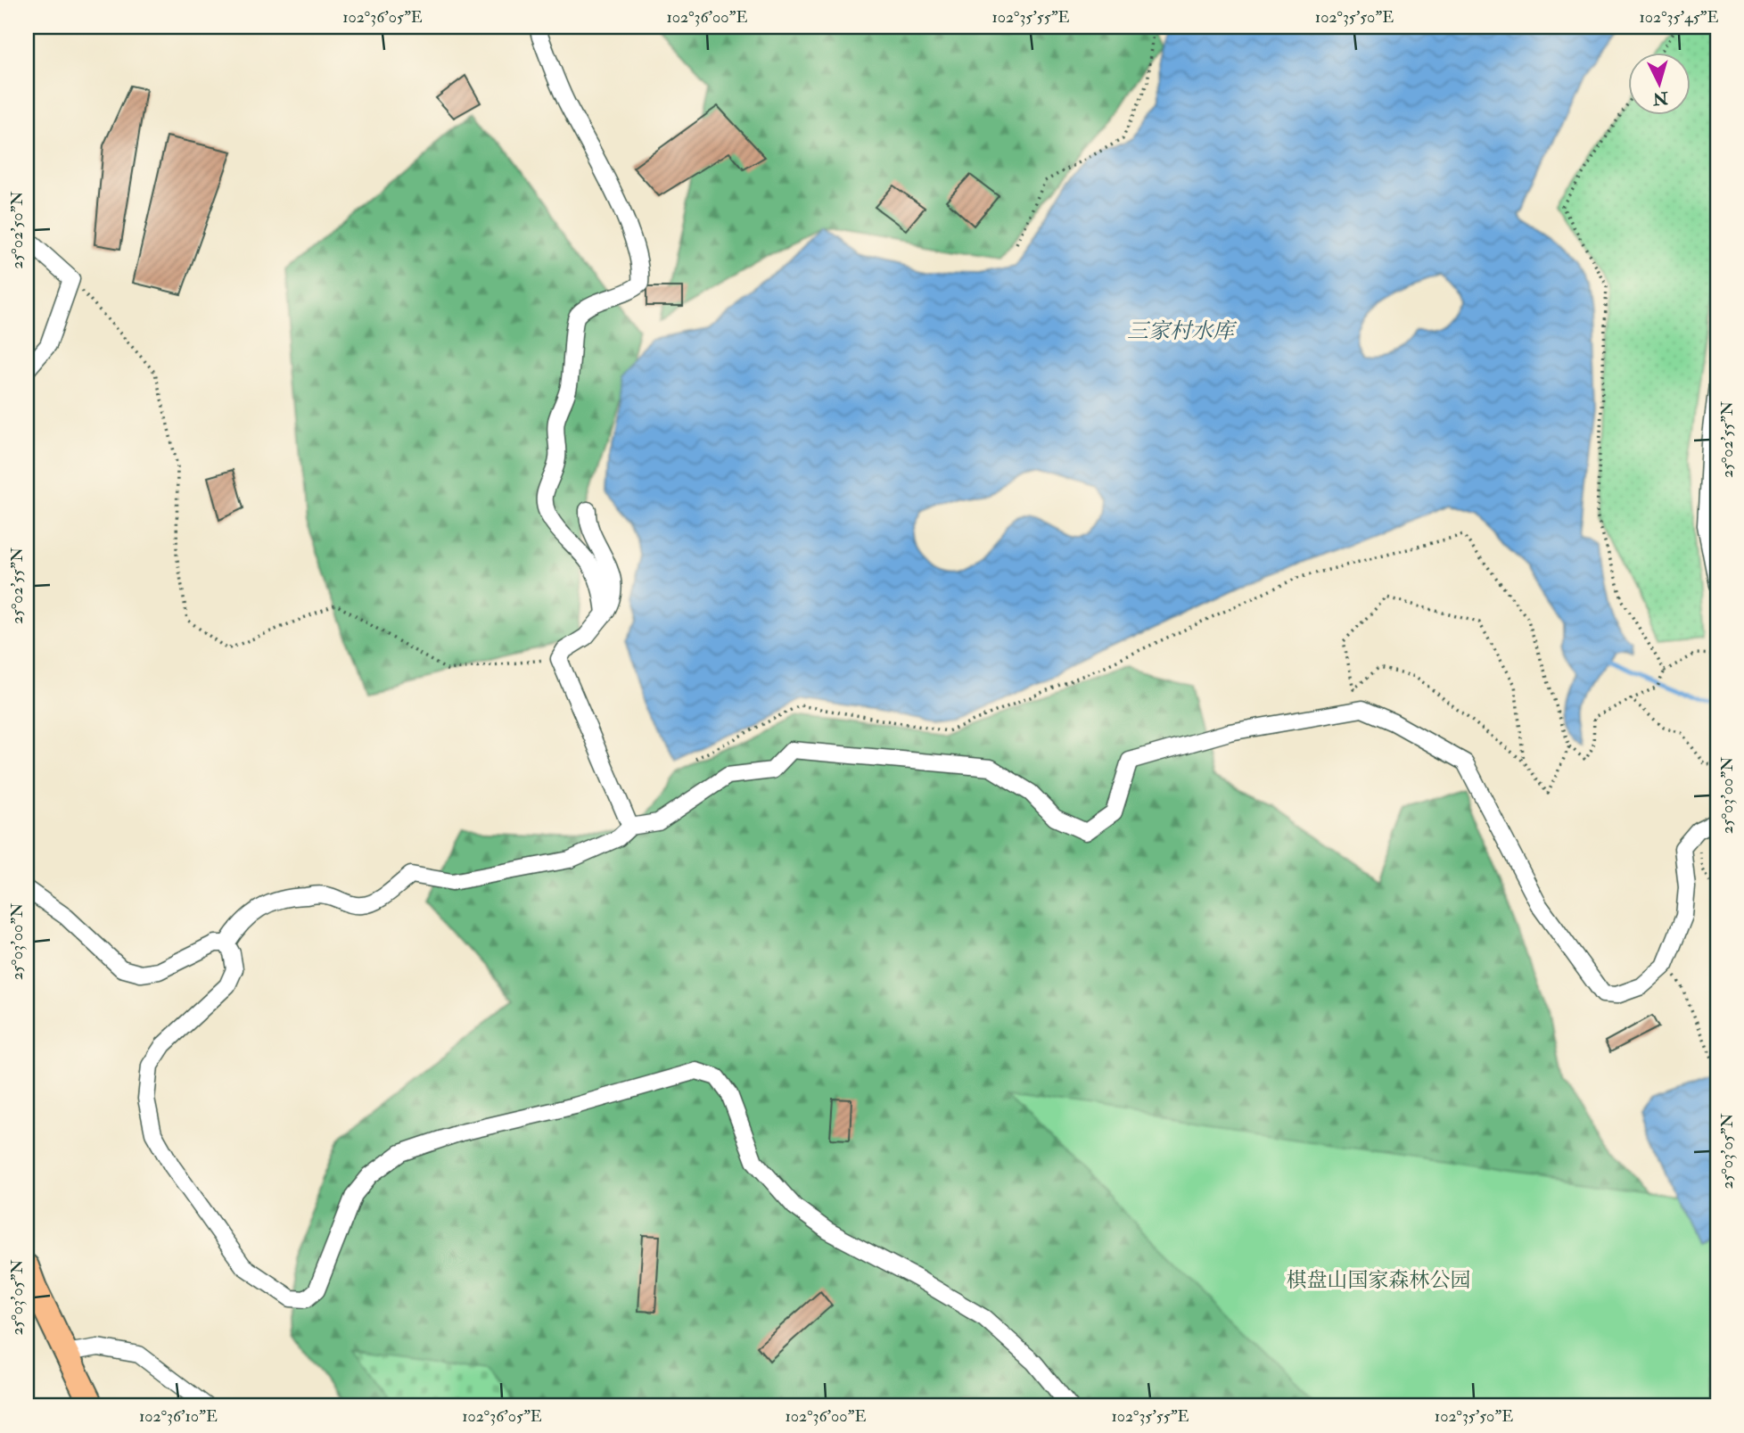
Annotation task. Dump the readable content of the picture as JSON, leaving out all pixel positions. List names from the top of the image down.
{
  "water": ["三家村水库"],
  "parks": ["棋盘山国家森林公园"],
  "north": "bottom",
  "coordinates": [
    "102°36'05\"E",
    "102°36'00\"E",
    "102°35'55\"E",
    "102°35'50\"E",
    "102°35'45\"E",
    "25°02'50\"N",
    "25°02'55\"N",
    "25°03'00\"N",
    "25°03'05\"N",
    "102°36'10\"E"
  ]
}
